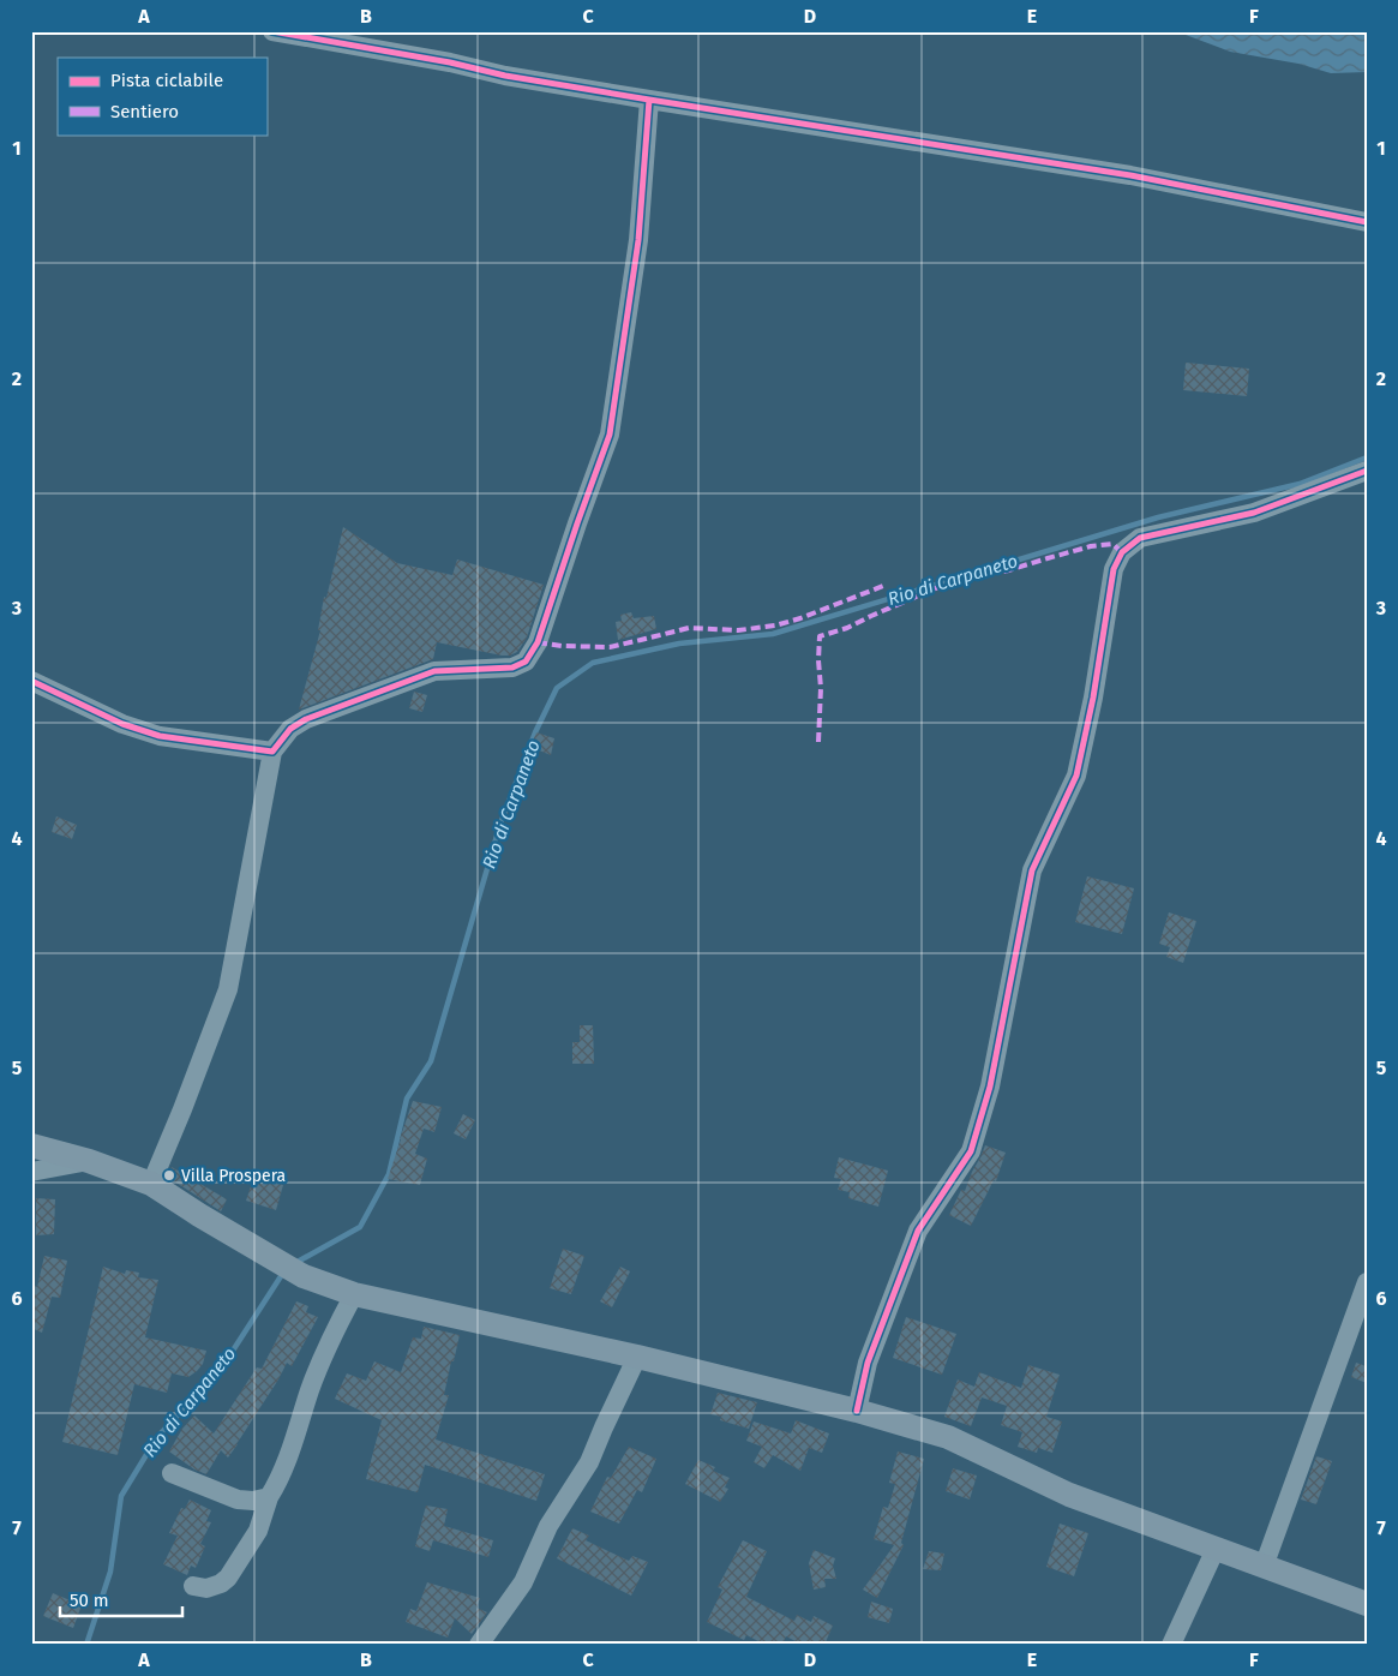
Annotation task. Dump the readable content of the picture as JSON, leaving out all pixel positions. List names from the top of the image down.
{
  "water": ["Rio di Carpaneto"],
  "places": ["Villa Prospera"],
  "legend": ["Pista ciclabile", "Sentiero"],
  "scale_bar": "50 m",
  "grid": {
    "columns": [
      "A",
      "B",
      "C",
      "D",
      "E",
      "F"
    ],
    "rows": [
      "1",
      "2",
      "3",
      "4",
      "5",
      "6",
      "7"
    ]
  }
}
